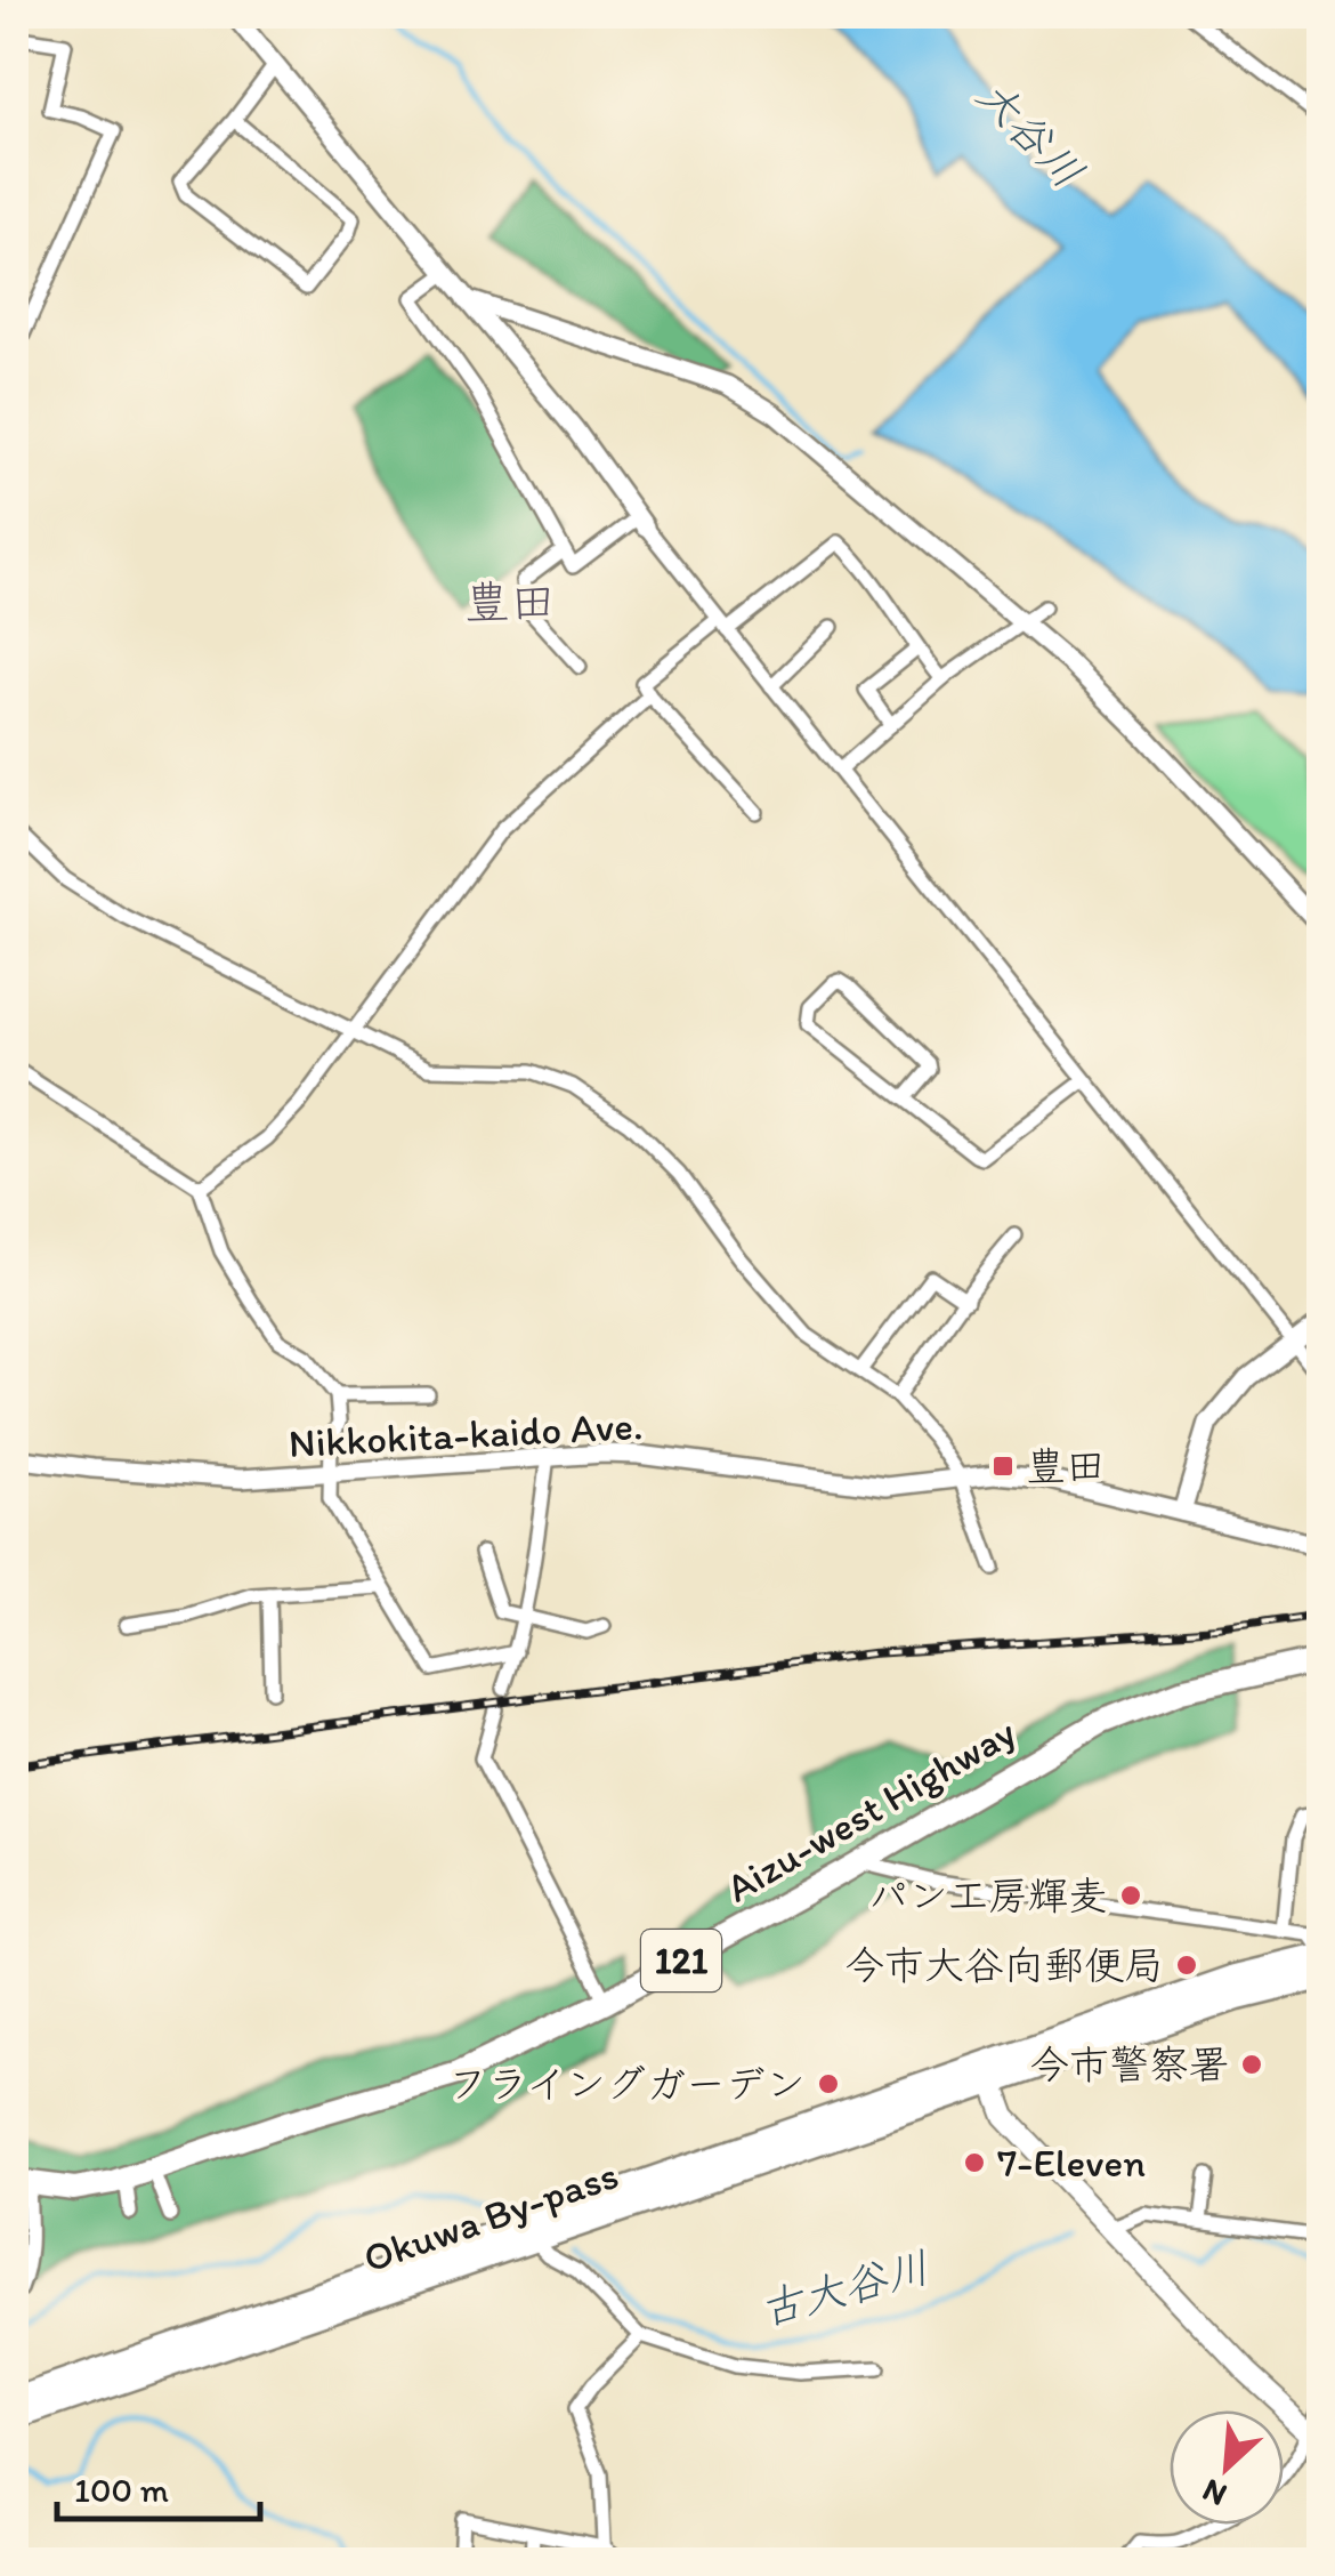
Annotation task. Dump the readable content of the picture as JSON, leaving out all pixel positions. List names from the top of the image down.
{
  "streets": {
    "highway": ["Aizu-west Highway", "121", "Okuwa By-pass"],
    "street": ["Nikkokita-kaido Ave."]
  },
  "districts": ["豊田"],
  "water": ["大谷川", "古大谷川"],
  "places": {
    "transit": ["豊田"],
    "other": [
      "パン工房輝麦",
      "今市大谷向郵便局",
      "今市警察署",
      "フライングガーデン",
      "7-Eleven"
    ]
  },
  "scale_bar": "100 m",
  "north": "bottom left"
}
